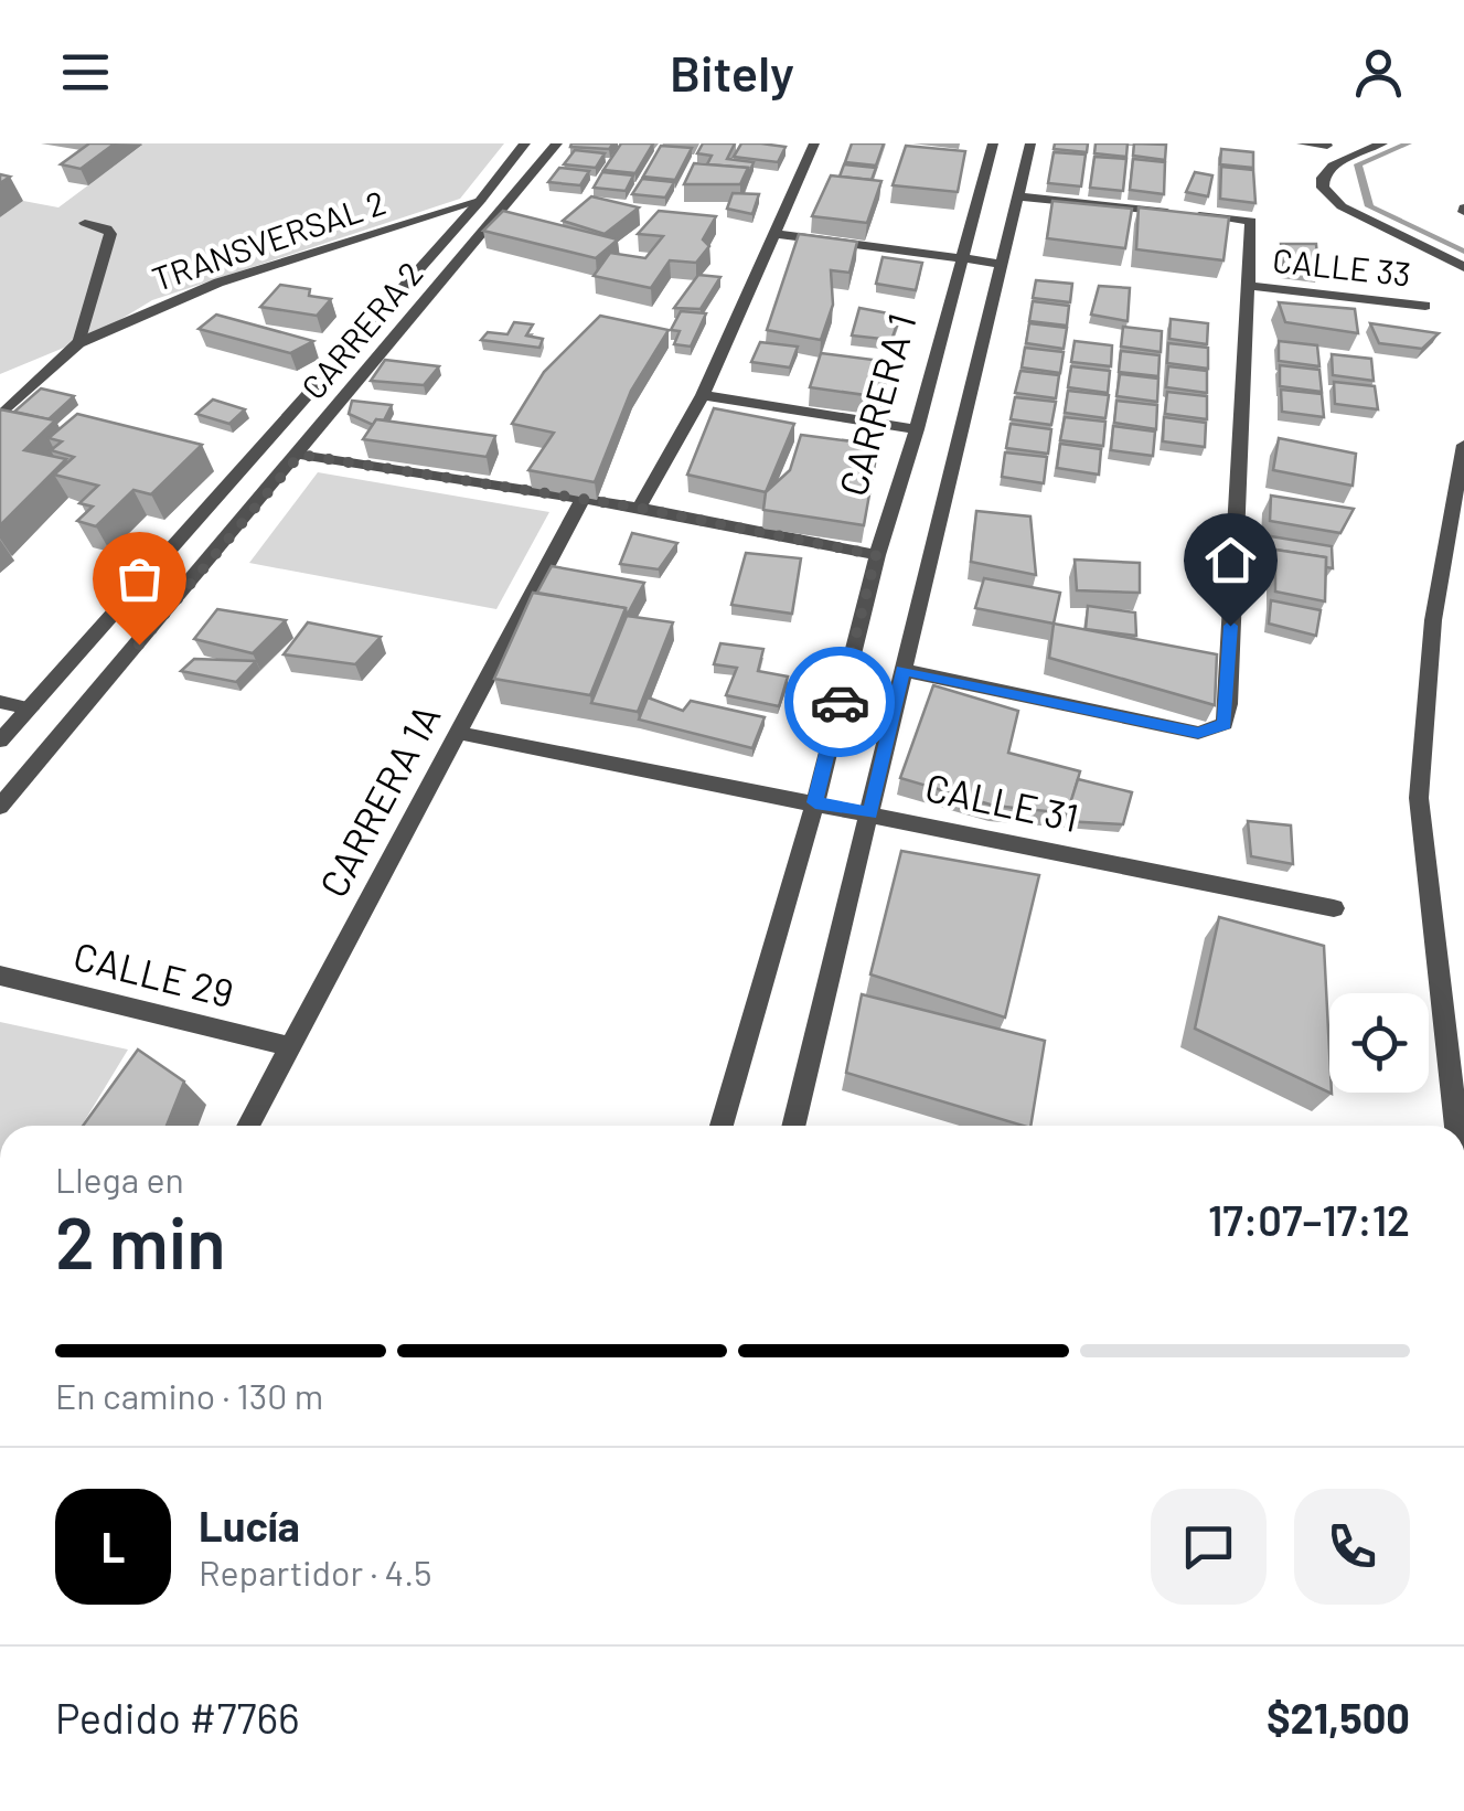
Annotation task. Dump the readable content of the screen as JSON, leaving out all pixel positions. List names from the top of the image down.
{
  "streets": {
    "street": [
      "TRANSVERSAL 2",
      "CALLE 33",
      "CARRERA 2",
      "CARRERA 1",
      "CARRERA 1A",
      "CALLE 31",
      "CALLE 29"
    ]
  },
  "crossings": [
    ["TRANSVERSAL 2", "CARRERA 2"],
    ["CARRERA 1", "CALLE 31"],
    ["CARRERA 1A", "CALLE 31"],
    ["CARRERA 1A", "CALLE 29"]
  ],
  "page": {
    "header": "Bitely",
    "heading": ["2 min", "Llega en", "17:07–17:12"],
    "panel": [
      "Lucía",
      "Repartidor · 4.5",
      "Pedido #7766",
      "$21,500"
    ],
    "bar": "En camino · 130 m",
    "round": "L"
  }
}
